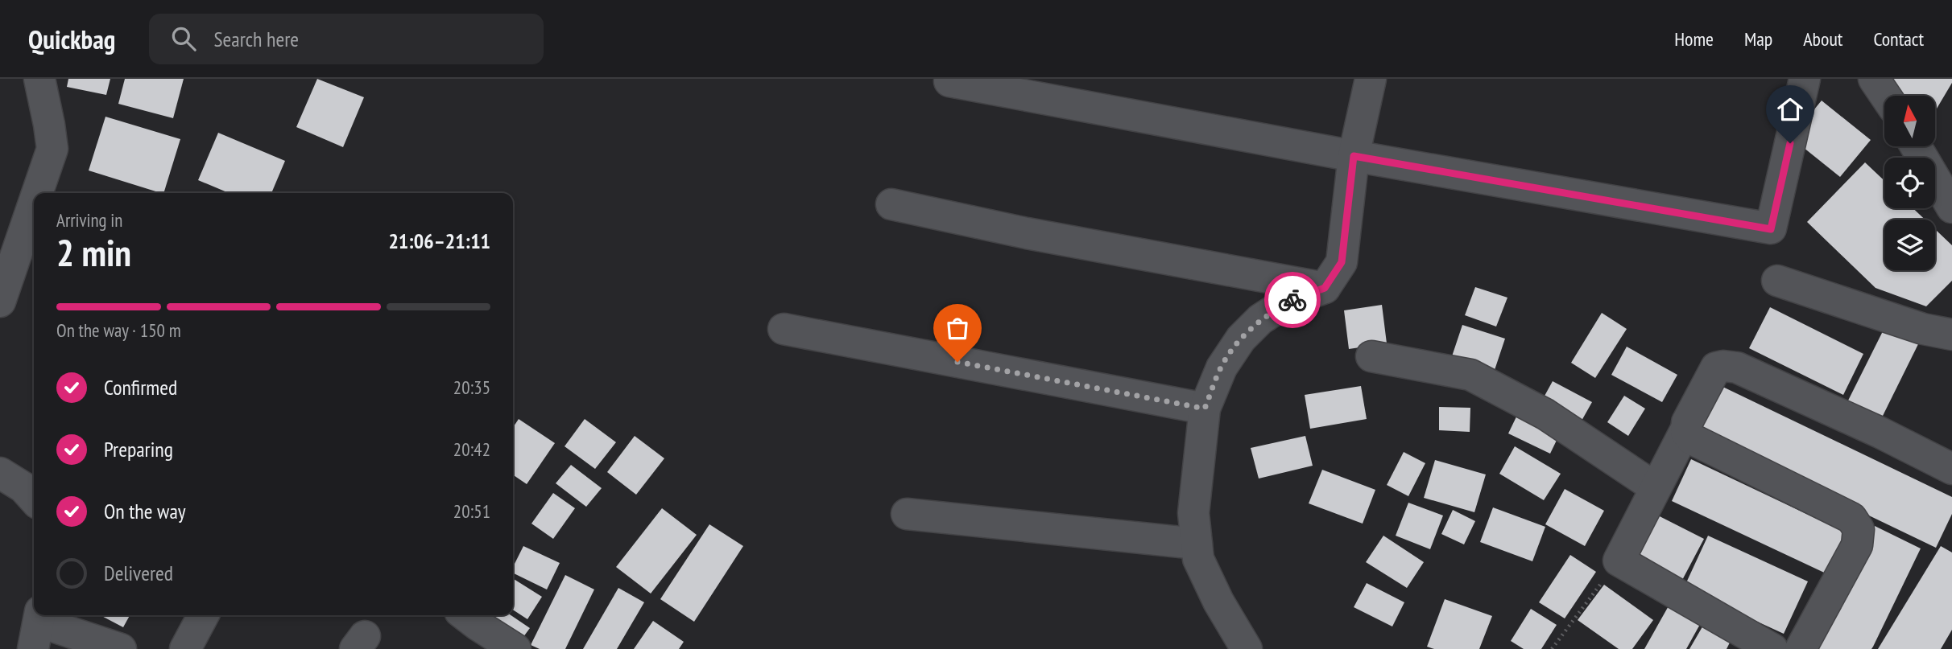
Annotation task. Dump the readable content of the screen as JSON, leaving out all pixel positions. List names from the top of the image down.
{
  "north": "top",
  "page": {
    "header": "Quickbag",
    "search": "Search here",
    "nav": [
      "Home",
      "Map",
      "About",
      "Contact"
    ],
    "heading": ["2 min", "Arriving in", "21:06–21:11"],
    "bar": "On the way · 150 m",
    "list": [
      ["Confirmed", "20:35"],
      ["Preparing", "20:42"],
      ["On the way", "20:51"],
      "Delivered"
    ]
  }
}
